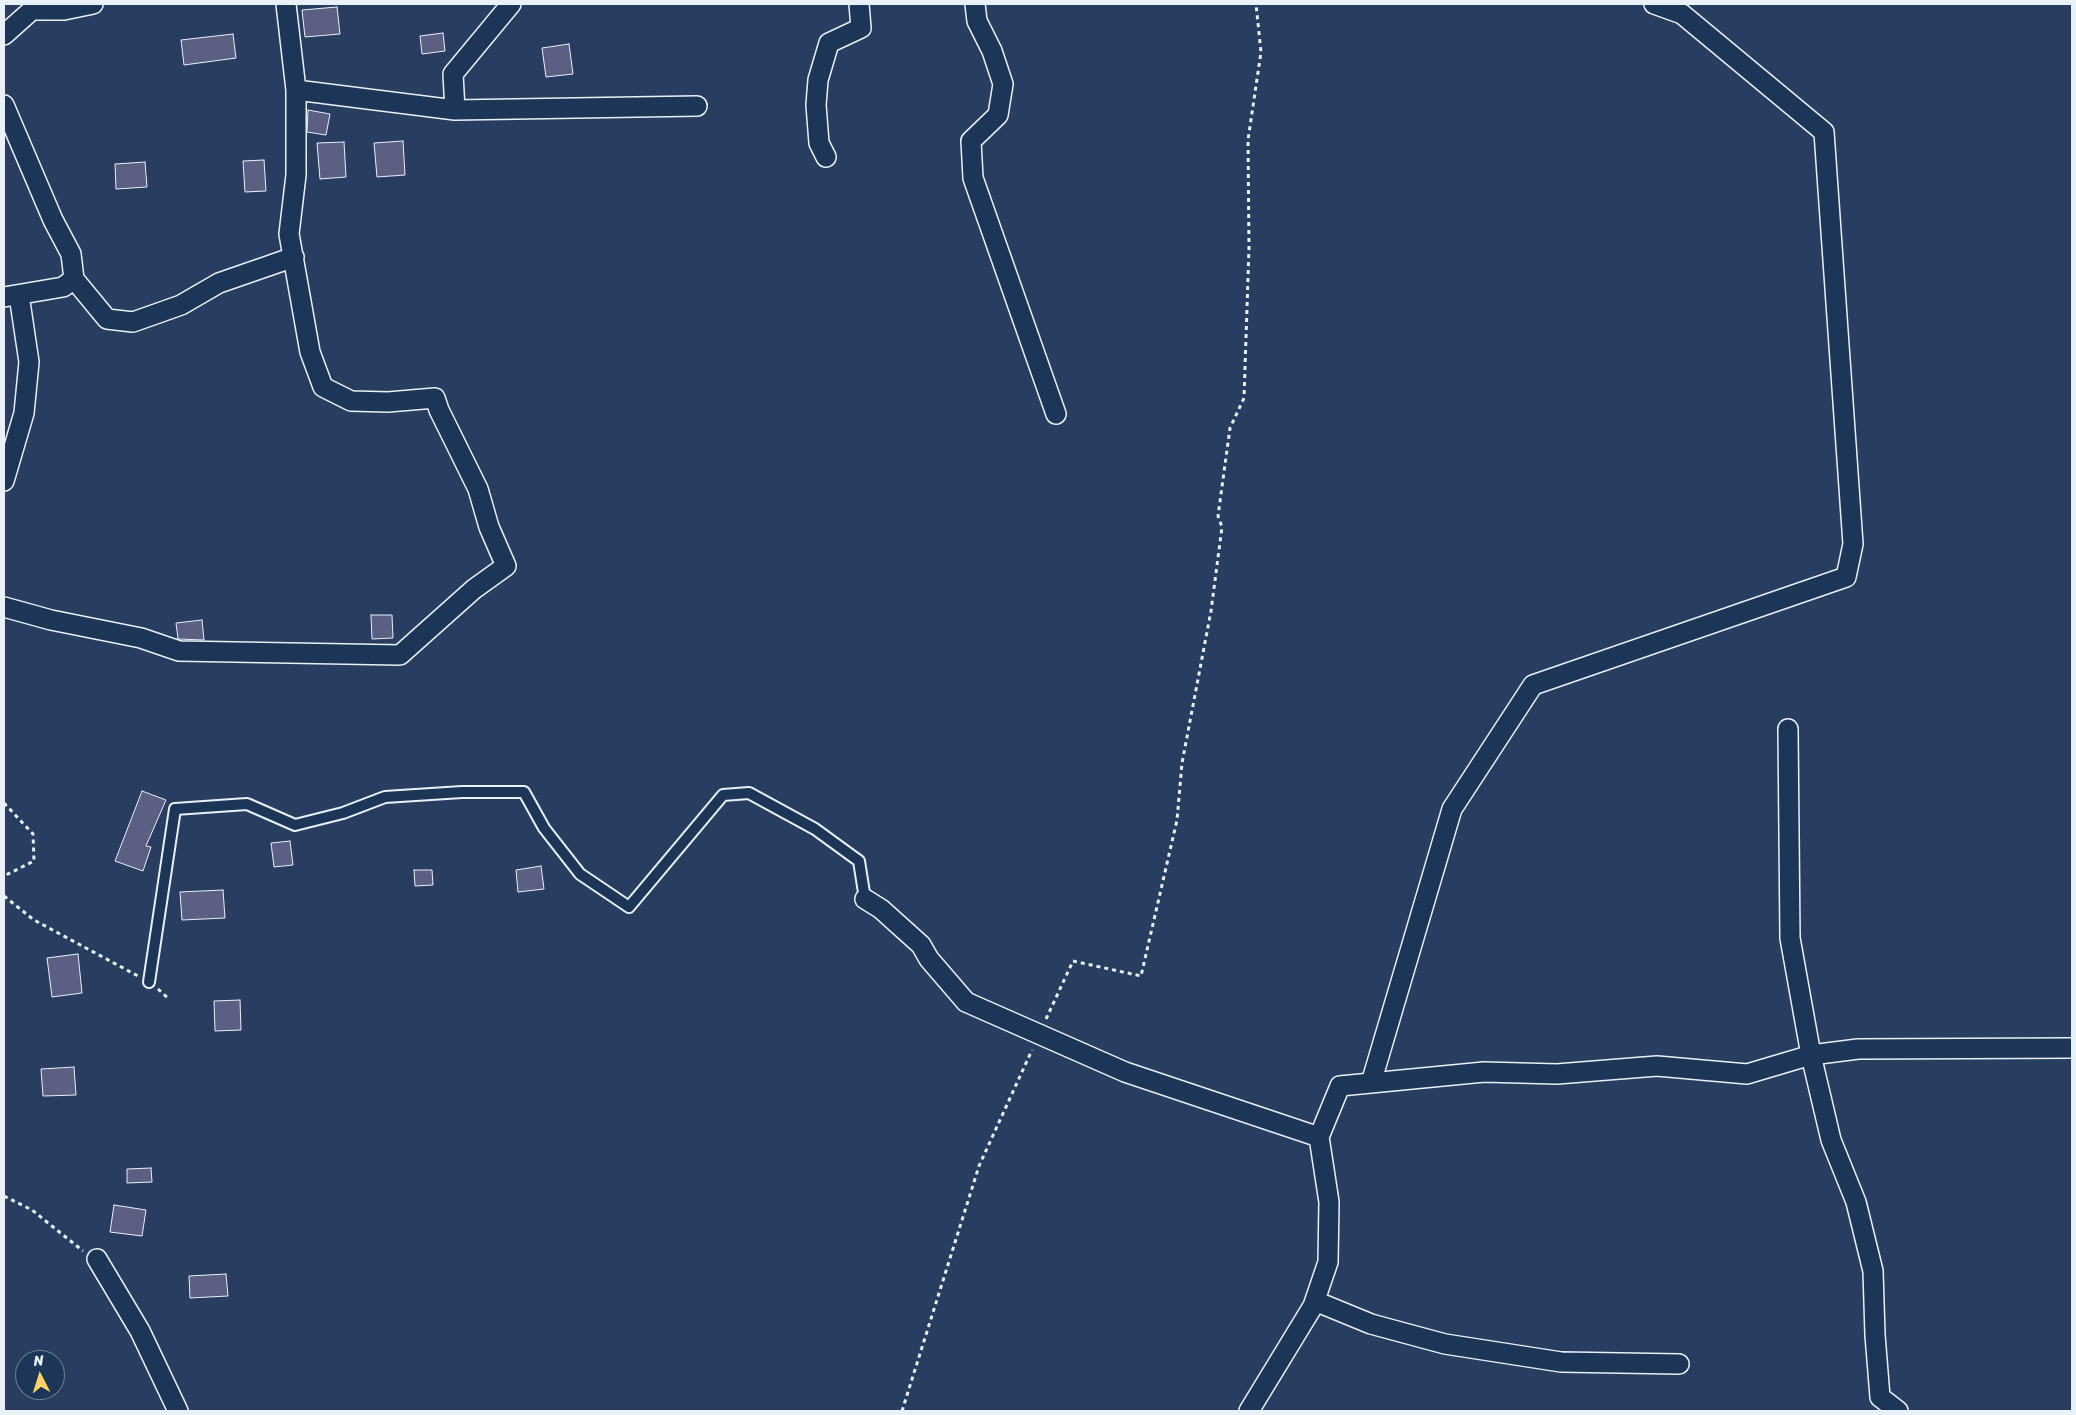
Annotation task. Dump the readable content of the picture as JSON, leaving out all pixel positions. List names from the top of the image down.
{
  "north": "top"
}
